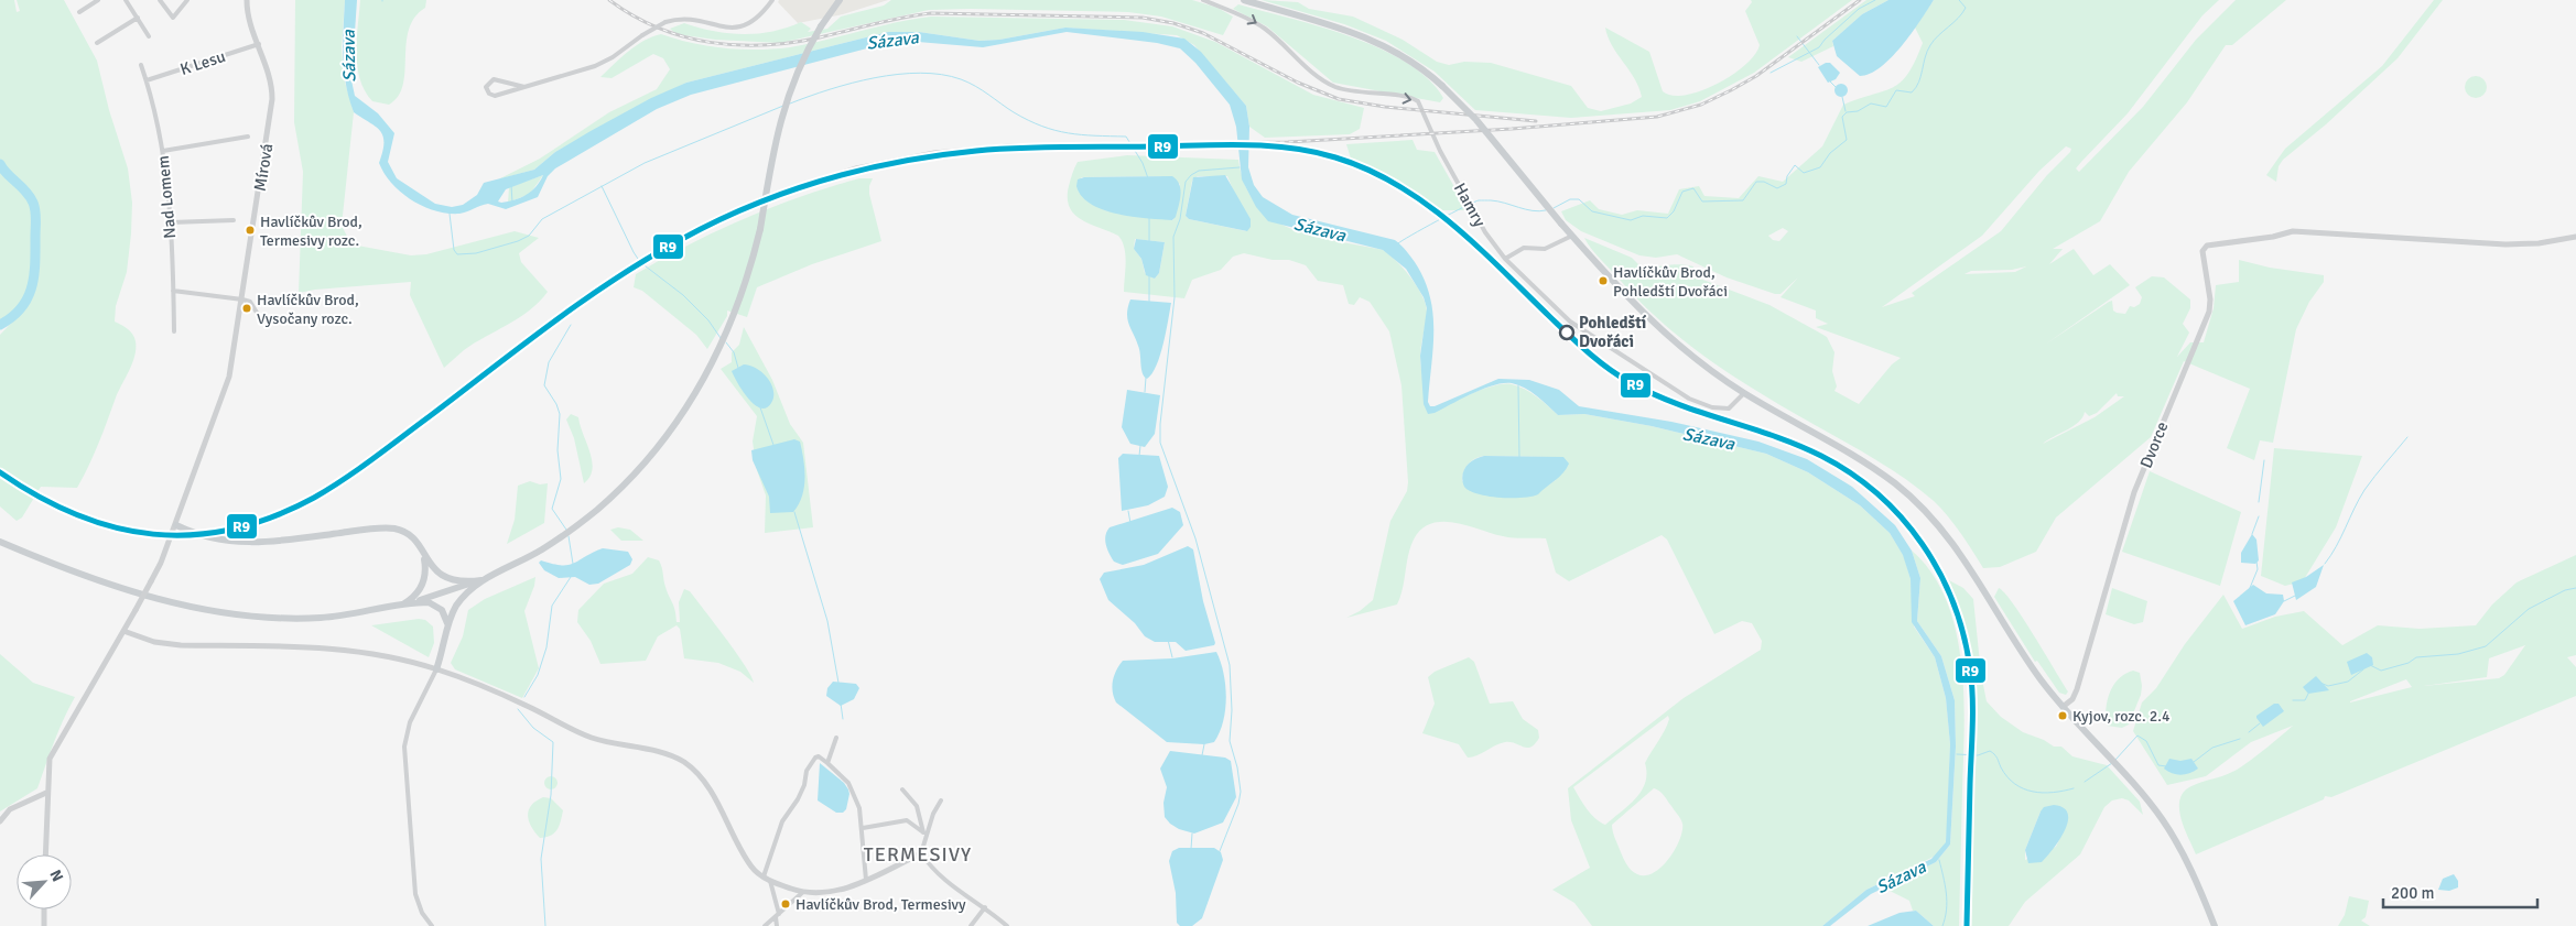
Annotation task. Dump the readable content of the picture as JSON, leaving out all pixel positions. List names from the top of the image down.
{
  "streets": {
    "street": [
      "K Lesu",
      "Mírová",
      "Nad Lomem",
      "Hamry",
      "Dvorce"
    ]
  },
  "crossings": [
    ["K Lesu", "Mírová"],
    ["K Lesu", "Nad Lomem"]
  ],
  "one_way": ["Hamry"],
  "districts": ["TERMESIVY"],
  "water": ["Sázava"],
  "places": [
    "Havlíčkův Brod, Termesivy rozc.",
    "Havlíčkův Brod, Pohledští Dvořáci",
    "Havlíčkův Brod, Vysočany rozc.",
    "Pohledští Dvořáci",
    "Kyjov, rozc. 2.4",
    "Havlíčkův Brod, Termesivy"
  ],
  "lines": ["transit line R9"],
  "scale_bar": "200 m",
  "north": "top right"
}
